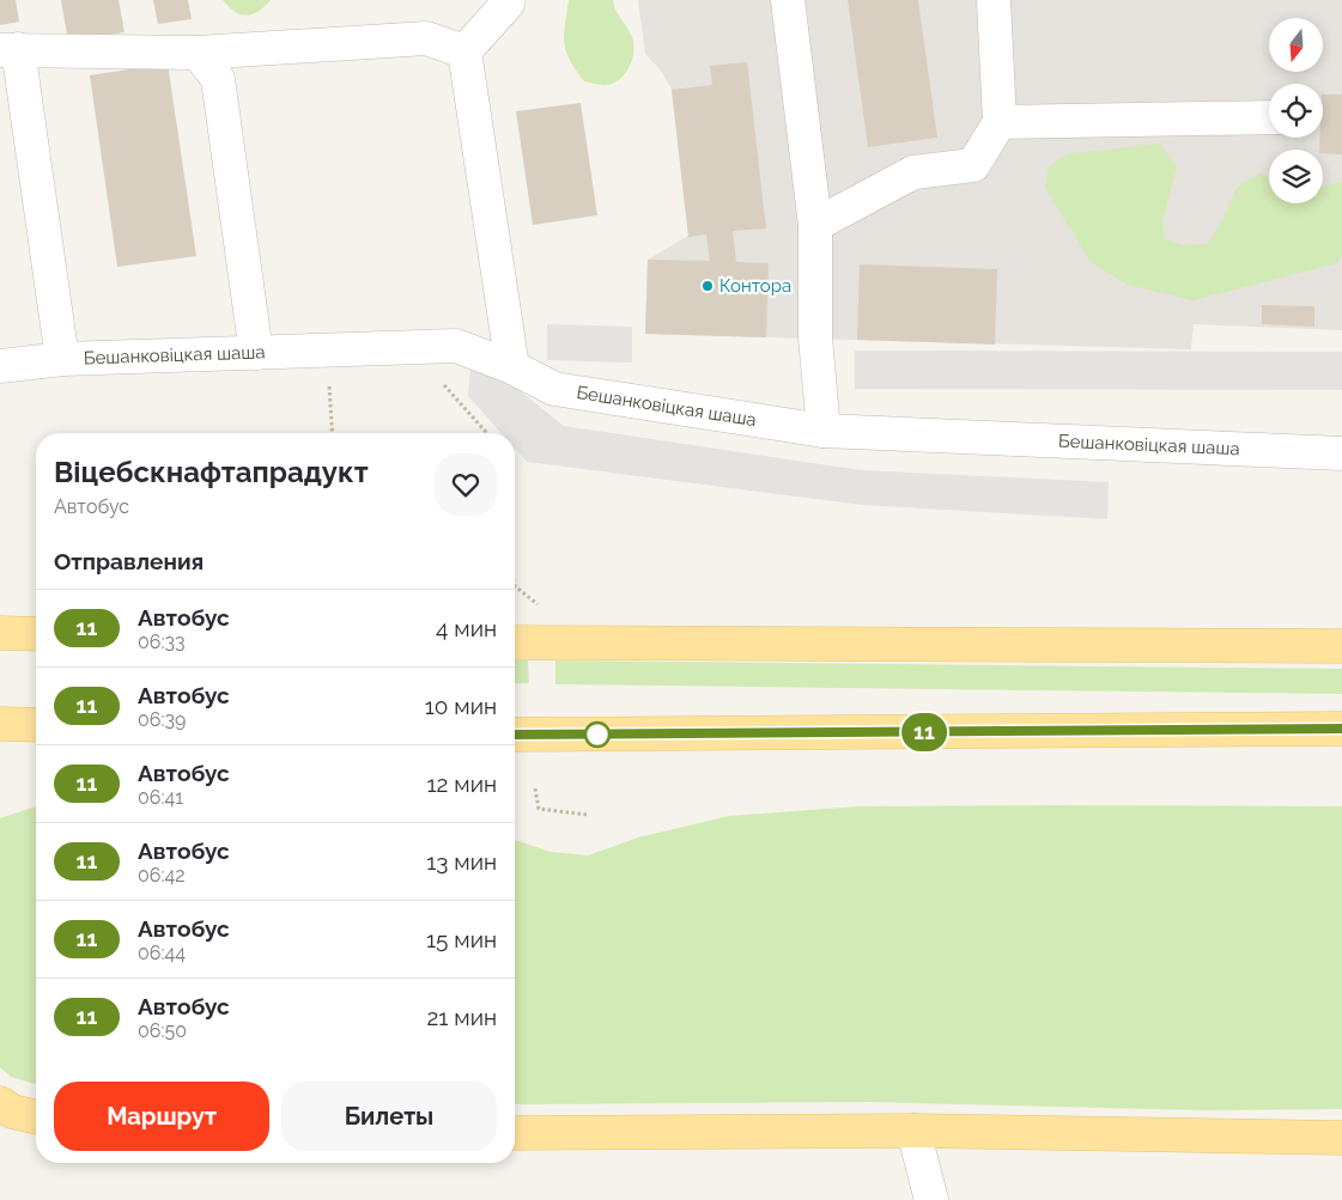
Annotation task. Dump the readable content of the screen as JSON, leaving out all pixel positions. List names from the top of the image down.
{
  "streets": {
    "street": ["Бешанковіцкая шаша"]
  },
  "places": ["Контора"],
  "lines": ["bus line 11"],
  "north": "bottom",
  "page": {
    "on_map": "11",
    "heading": [
      ["Віцебскнафтапрадукт", "Автобус"],
      "Отправления"
    ],
    "list": [
      {
        "mark": "11",
        "name": "Автобус",
        "note": "06:33",
        "value": "4 мин"
      },
      {
        "mark": "11",
        "name": "Автобус",
        "note": "06:39",
        "value": "10 мин"
      },
      {
        "mark": "11",
        "name": "Автобус",
        "note": "06:41",
        "value": "12 мин"
      },
      {
        "mark": "11",
        "name": "Автобус",
        "note": "06:42",
        "value": "13 мин"
      },
      {
        "mark": "11",
        "name": "Автобус",
        "note": "06:44",
        "value": "15 мин"
      },
      {
        "mark": "11",
        "name": "Автобус",
        "note": "06:50",
        "value": "21 мин"
      }
    ],
    "buttons": ["Маршрут", "Билеты"]
  }
}
